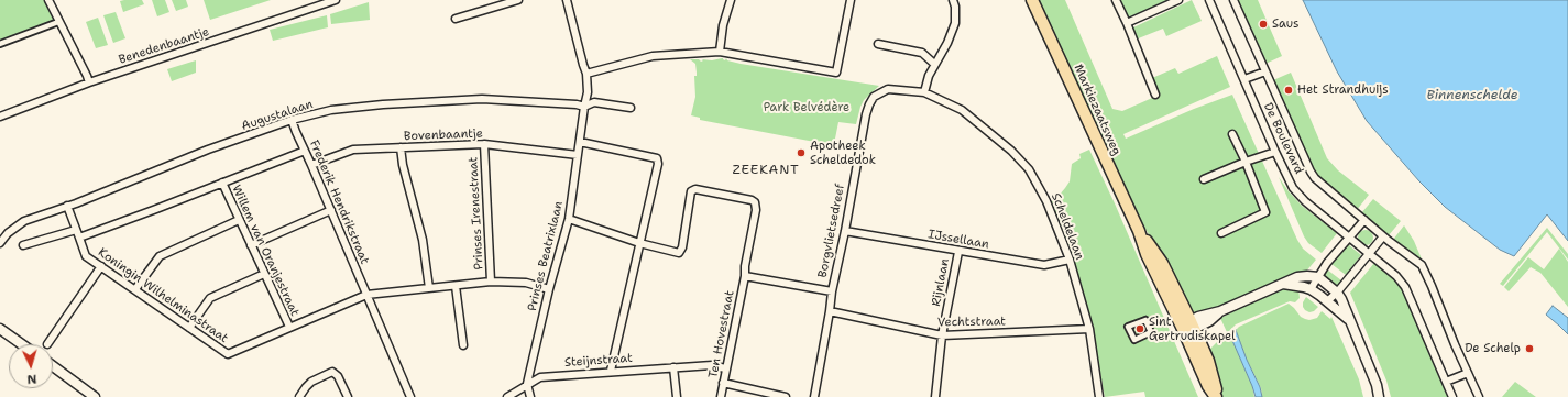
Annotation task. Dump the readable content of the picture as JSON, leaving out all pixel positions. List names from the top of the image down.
{
  "streets": {
    "main road": ["Markiezaatsweg"],
    "street": [
      "Benedenbaantje",
      "Augustalaan",
      "Bovenbaantje",
      "De Boulevard",
      "Frederik Hendrikstraat",
      "Prinses Irenestraat",
      "Scheldelaan",
      "Borgvlietsedreef",
      "IJssellaan",
      "Willem van Oranjestraat",
      "Prinses Beatrixlaan",
      "Rijnlaan",
      "Koningin Wilhelminastraat",
      "Vechtstraat",
      "Ten Hovestraat",
      "Steijnstraat"
    ]
  },
  "crossings": [
    ["Augustalaan", "Frederik Hendrikstraat"],
    ["Augustalaan", "Prinses Beatrixlaan"],
    ["Augustalaan", "Koningin Wilhelminastraat"],
    ["Bovenbaantje", "Frederik Hendrikstraat"],
    ["Bovenbaantje", "Prinses Irenestraat"],
    ["Bovenbaantje", "Prinses Beatrixlaan"],
    ["Scheldelaan", "Borgvlietsedreef"],
    ["Scheldelaan", "IJssellaan"],
    ["Scheldelaan", "Vechtstraat"],
    ["Borgvlietsedreef", "IJssellaan"],
    ["Borgvlietsedreef", "Vechtstraat"],
    ["IJssellaan", "Rijnlaan"],
    ["Willem van Oranjestraat", "Koningin Wilhelminastraat"],
    ["Prinses Beatrixlaan", "Steijnstraat"],
    ["Rijnlaan", "Vechtstraat"],
    ["Ten Hovestraat", "Steijnstraat"]
  ],
  "districts": ["ZEEKANT"],
  "water": ["Binnenschelde"],
  "parks": ["Park Belvédère"],
  "places": [
    "Saus",
    "Het Strandhuijs",
    "Apotheek Scheldedok",
    "Sint Gertrudiskapel",
    "De Schelp"
  ],
  "north": "bottom"
}
